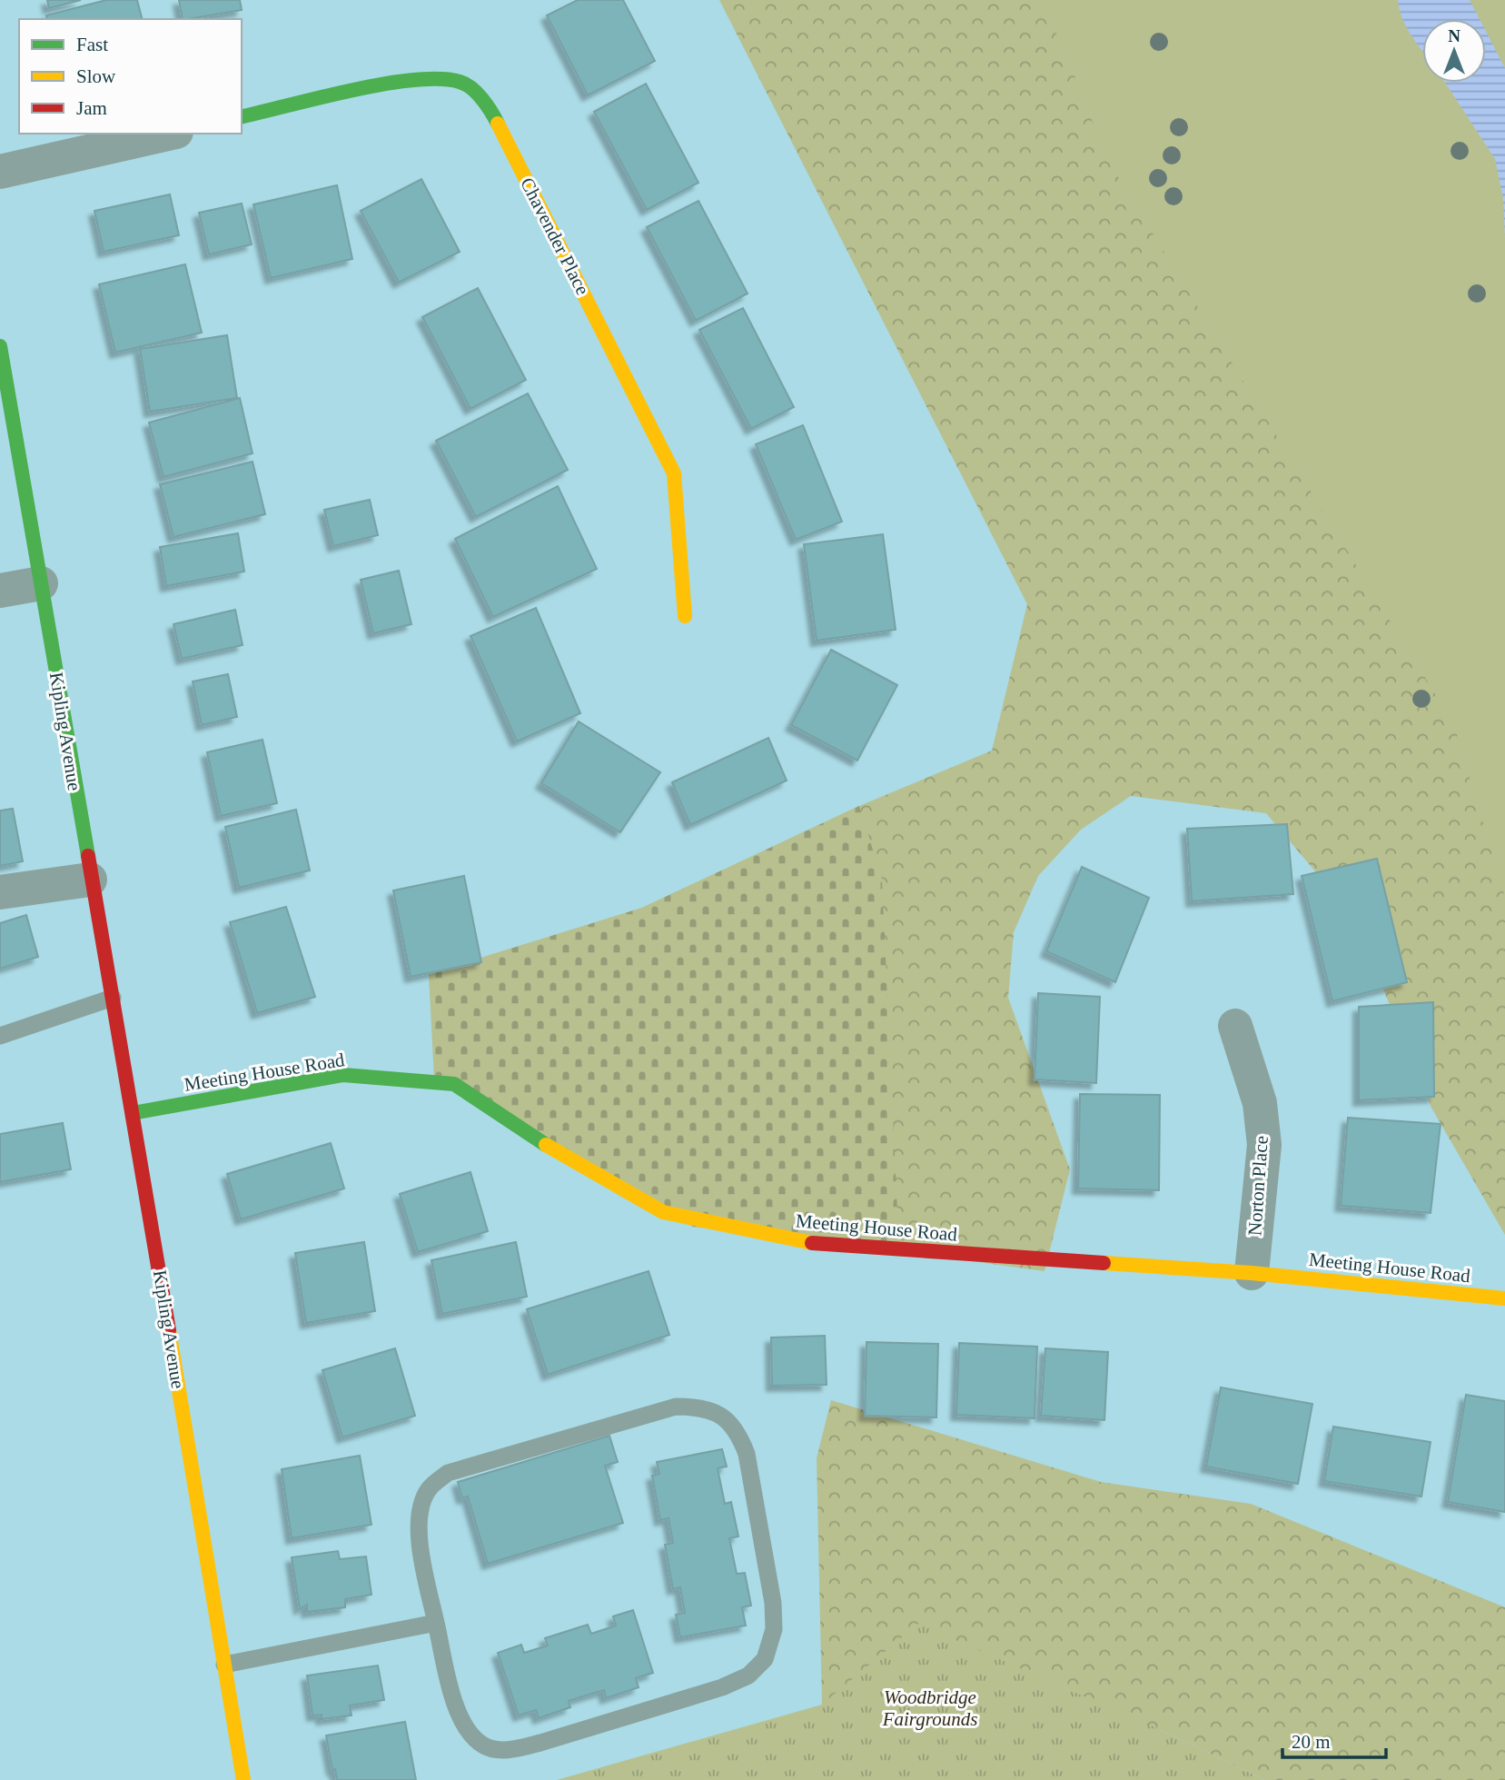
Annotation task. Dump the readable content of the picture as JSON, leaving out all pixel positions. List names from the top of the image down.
{
  "streets": {
    "street": [
      "Chavender Place",
      "Kipling Avenue",
      "Meeting House Road",
      "Norton Place"
    ]
  },
  "crossings": [
    ["Kipling Avenue", "Meeting House Road"],
    ["Meeting House Road", "Norton Place"]
  ],
  "parks": ["Woodbridge Fairgrounds"],
  "legend": ["Fast", "Slow", "Jam"],
  "scale_bar": "20 m",
  "north": "top"
}
